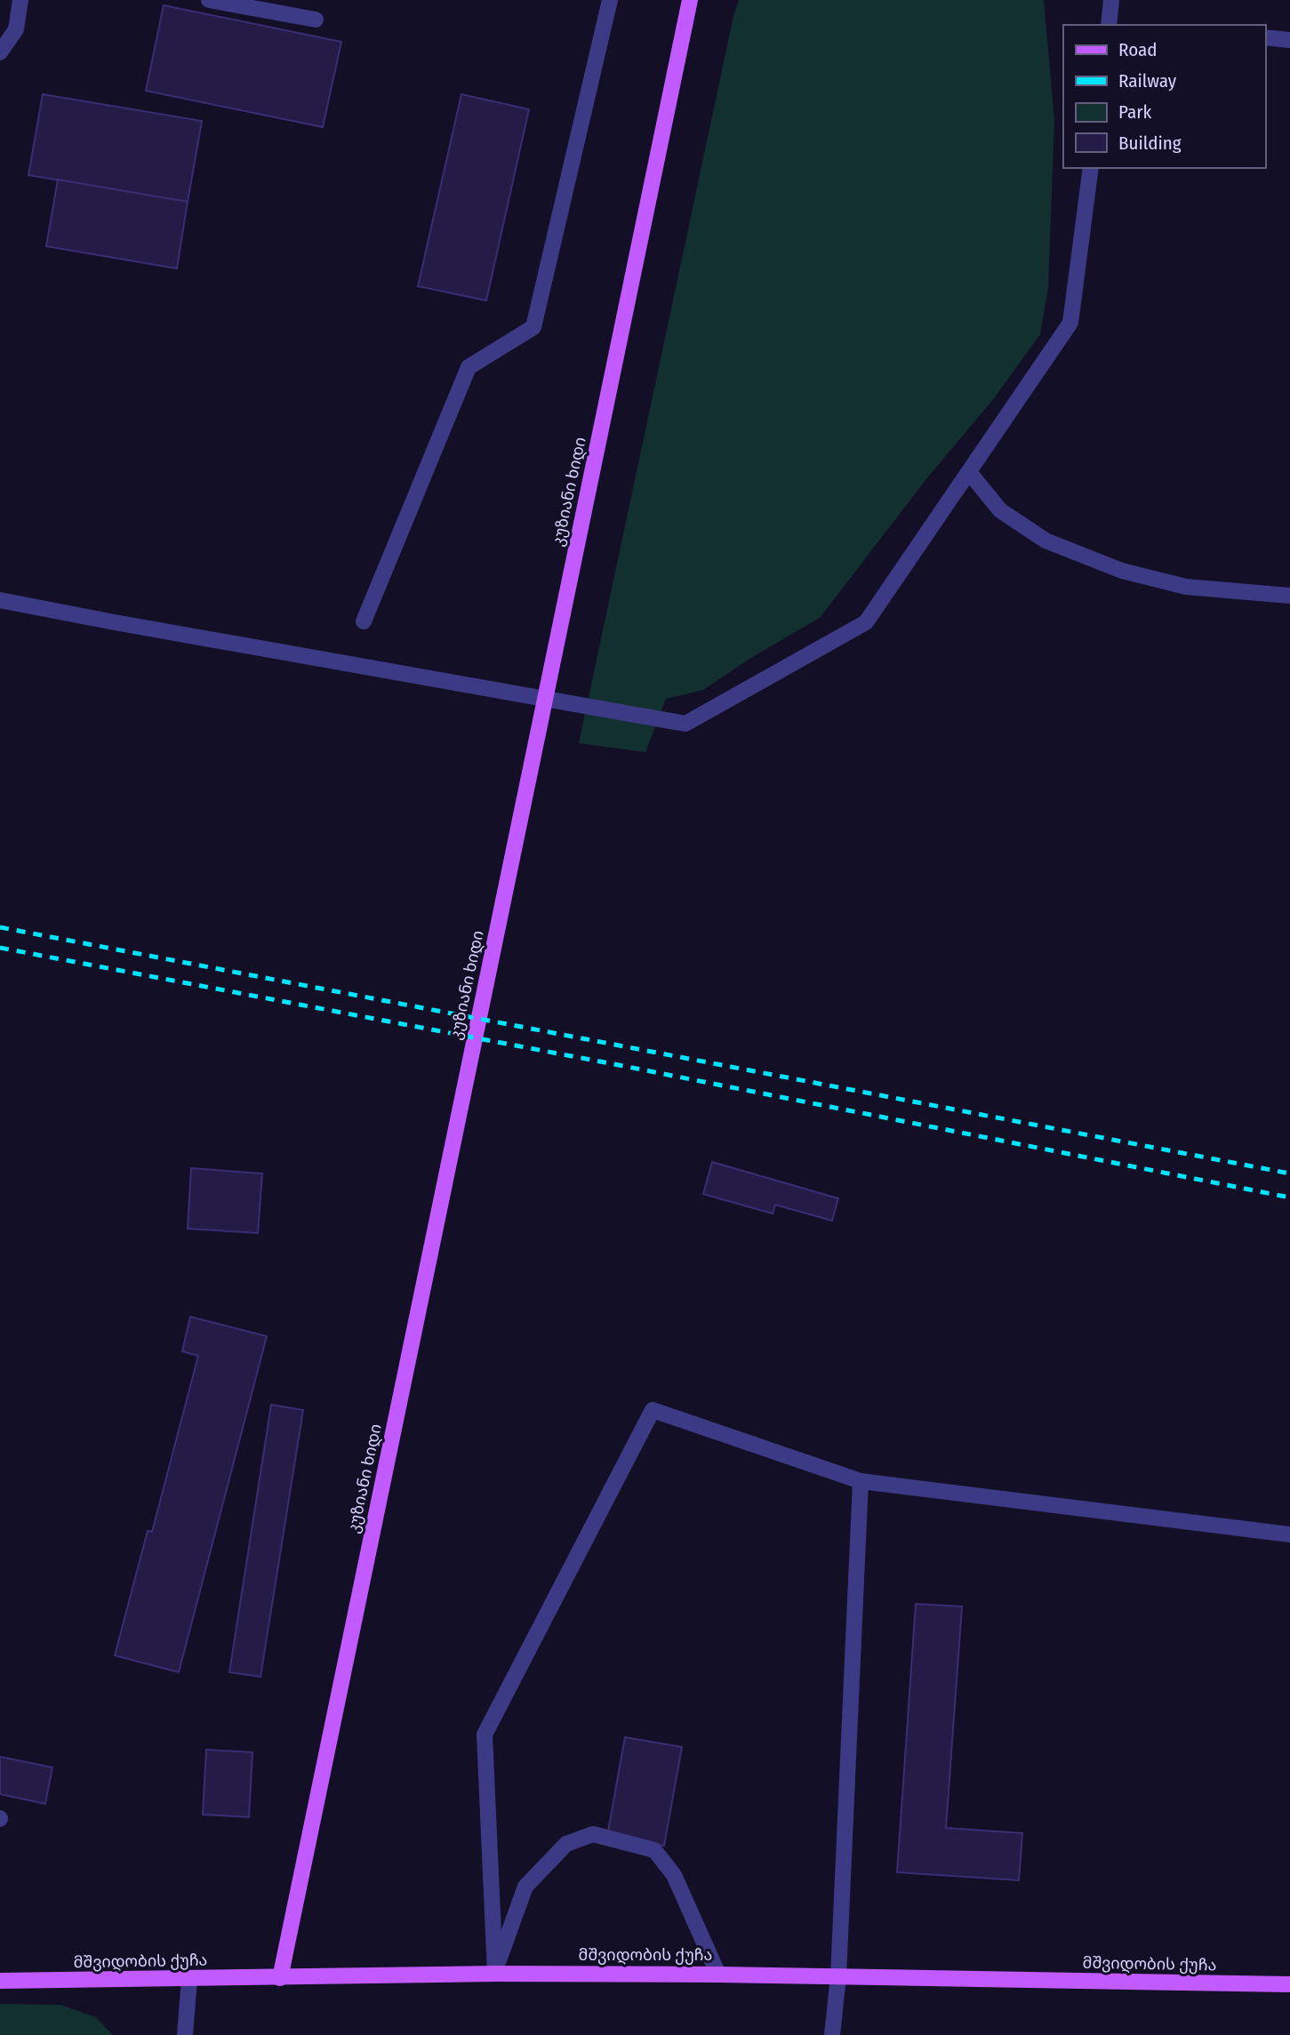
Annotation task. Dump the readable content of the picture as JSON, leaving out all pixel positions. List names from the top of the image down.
{
  "streets": {
    "main road": ["კუზიანი ხიდი", "მშვიდობის ქუჩა"]
  },
  "crossings": [
    ["კუზიანი ხიდი", "მშვიდობის ქუჩა"]
  ],
  "legend": [
    "Road",
    "Railway",
    "Park",
    "Building"
  ]
}
